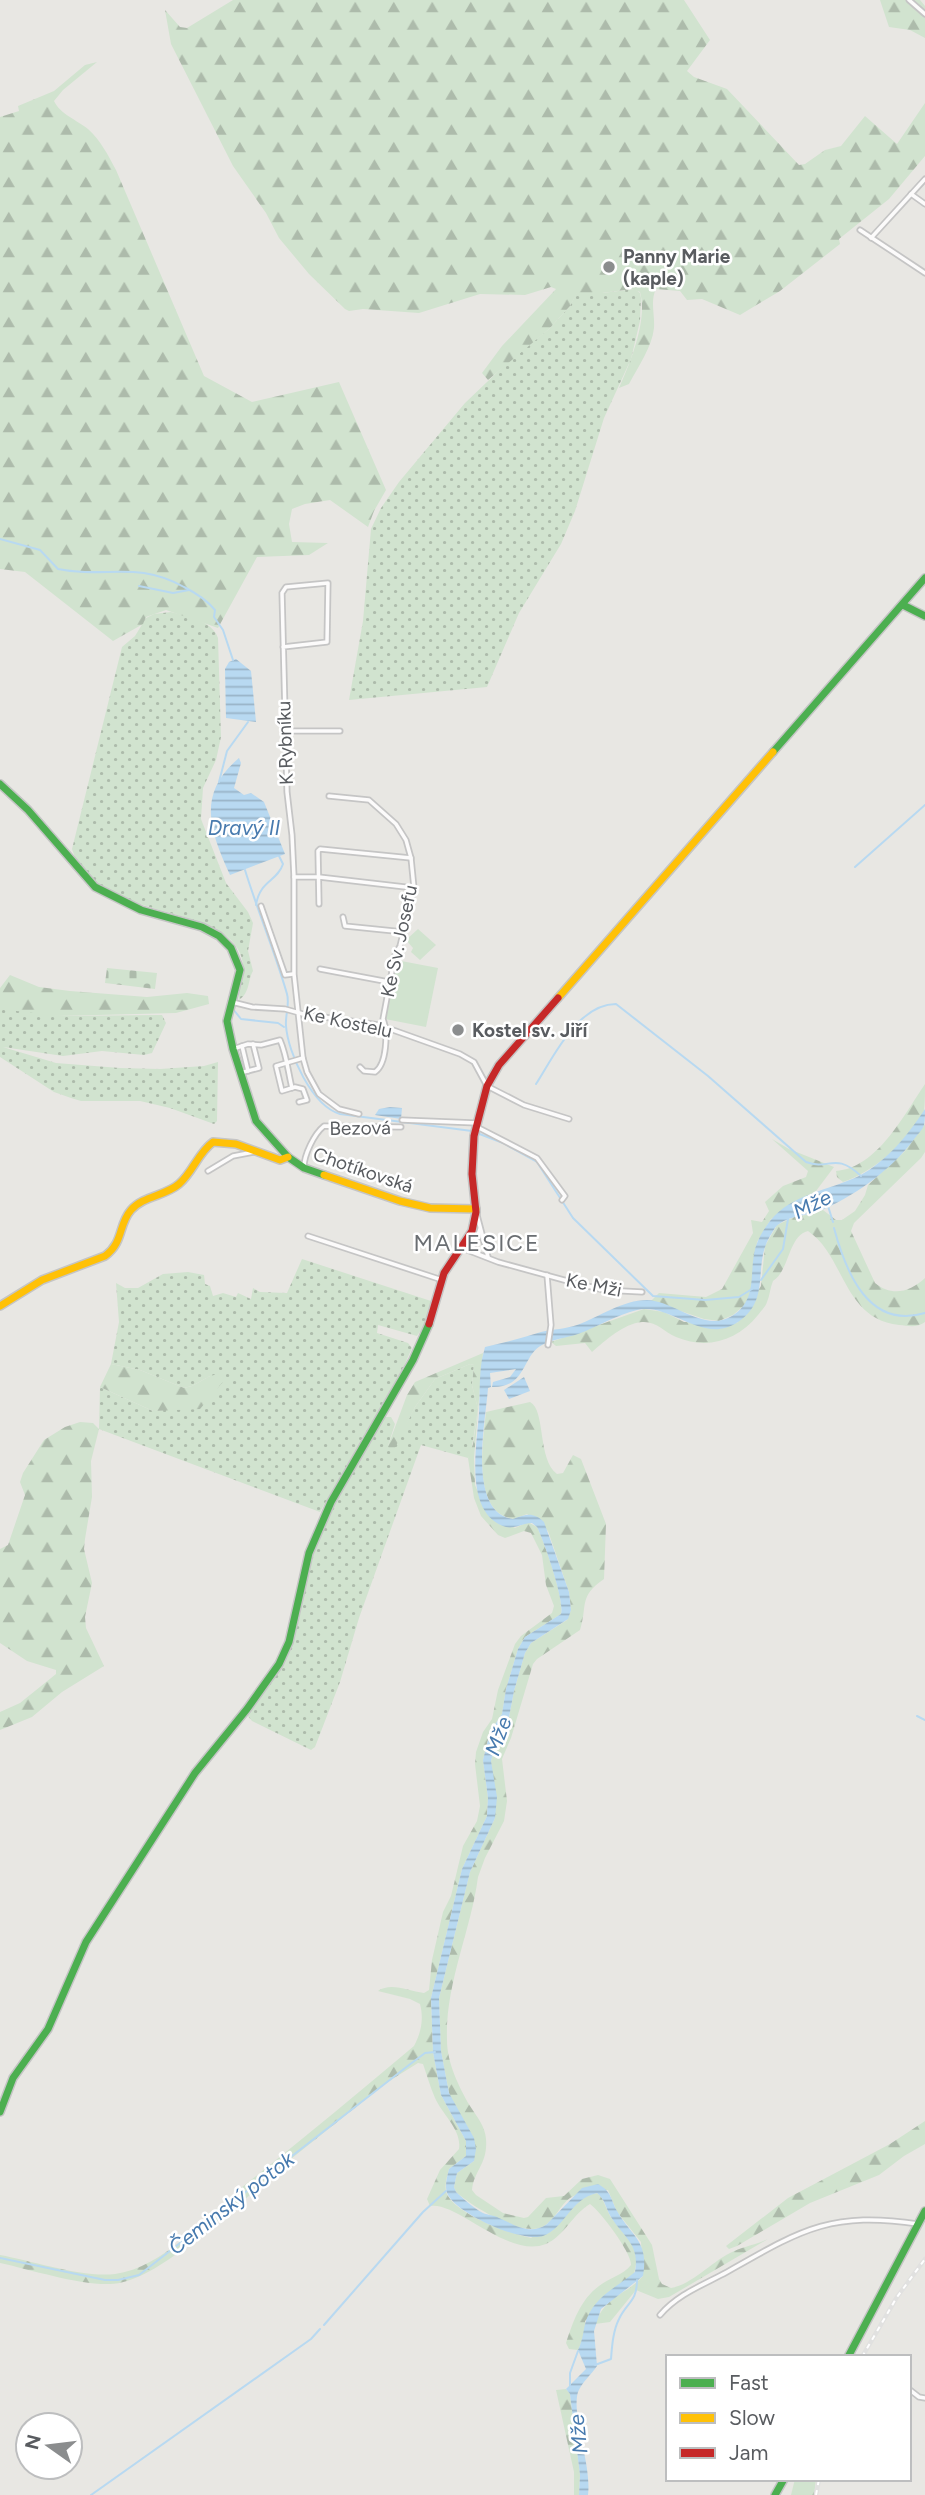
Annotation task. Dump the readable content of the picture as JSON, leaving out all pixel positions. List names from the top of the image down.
{
  "streets": {
    "street": [
      "K Rybníku",
      "Ke Sv. Josefu",
      "Ke Kostelu",
      "Bezová",
      "Chotíkovská",
      "Ke Mži"
    ]
  },
  "crossings": [
    ["K Rybníku", "Ke Kostelu"],
    ["Ke Sv. Josefu", "Ke Kostelu"],
    ["Ke Kostelu", "Chotíkovská"],
    ["Bezová", "Chotíkovská"]
  ],
  "districts": ["MALESICE"],
  "water": ["Dravý II", "Mže", "Čeminský potok"],
  "places": ["Panny Marie (kaple)", "Kostel sv. Jiří"],
  "legend": ["Fast", "Slow", "Jam"],
  "north": "left"
}
